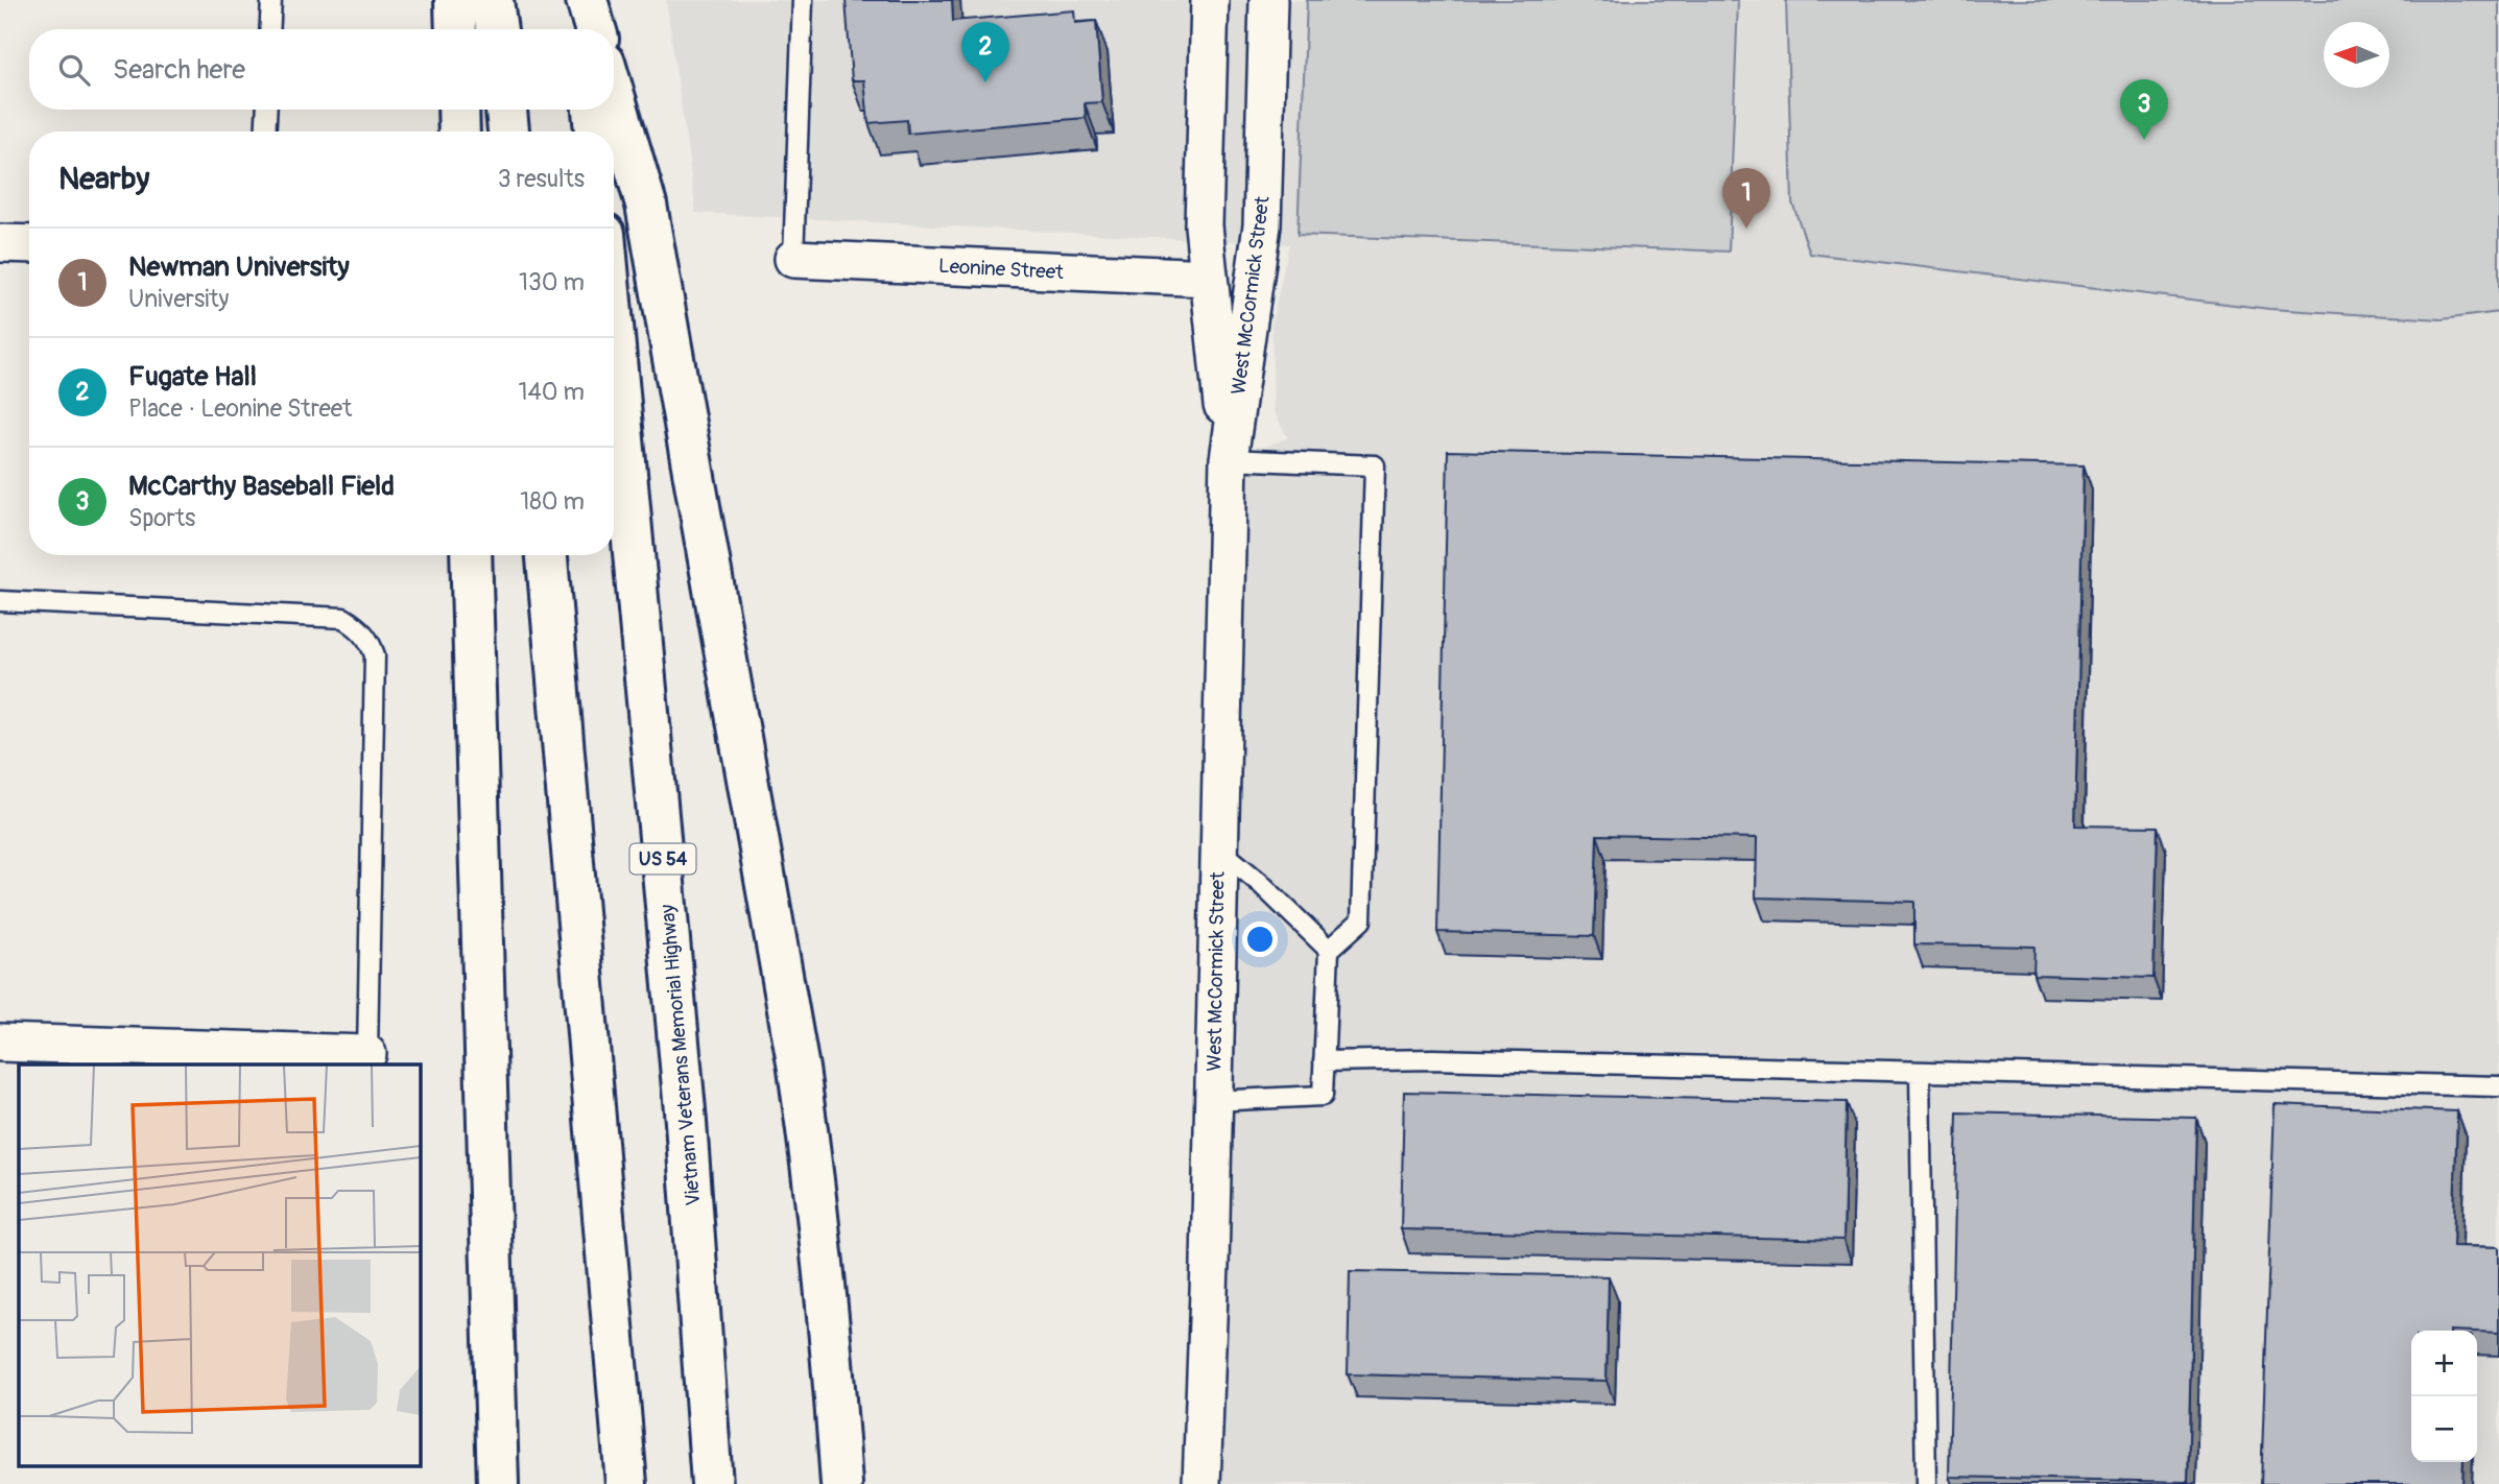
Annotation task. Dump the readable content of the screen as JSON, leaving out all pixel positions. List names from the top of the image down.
{
  "streets": {
    "highway": ["US 54", "Vietnam Veterans Memorial Highway"],
    "street": ["Leonine Street", "West McCormick Street"]
  },
  "crossings": [
    ["Leonine Street", "West McCormick Street"]
  ],
  "north": "left",
  "page": {
    "pins": ["2", "3", "1"],
    "search": "Search here",
    "heading": ["Nearby", "3 results"],
    "list": [
      {
        "mark": "1",
        "name": "Newman University",
        "note": "University",
        "value": "130 m"
      },
      {
        "mark": "2",
        "name": "Fugate Hall",
        "note": "Place · Leonine Street",
        "value": "140 m"
      },
      {
        "mark": "3",
        "name": "McCarthy Baseball Field",
        "note": "Sports",
        "value": "180 m"
      }
    ],
    "map_buttons": ["+", "−"]
  }
}
